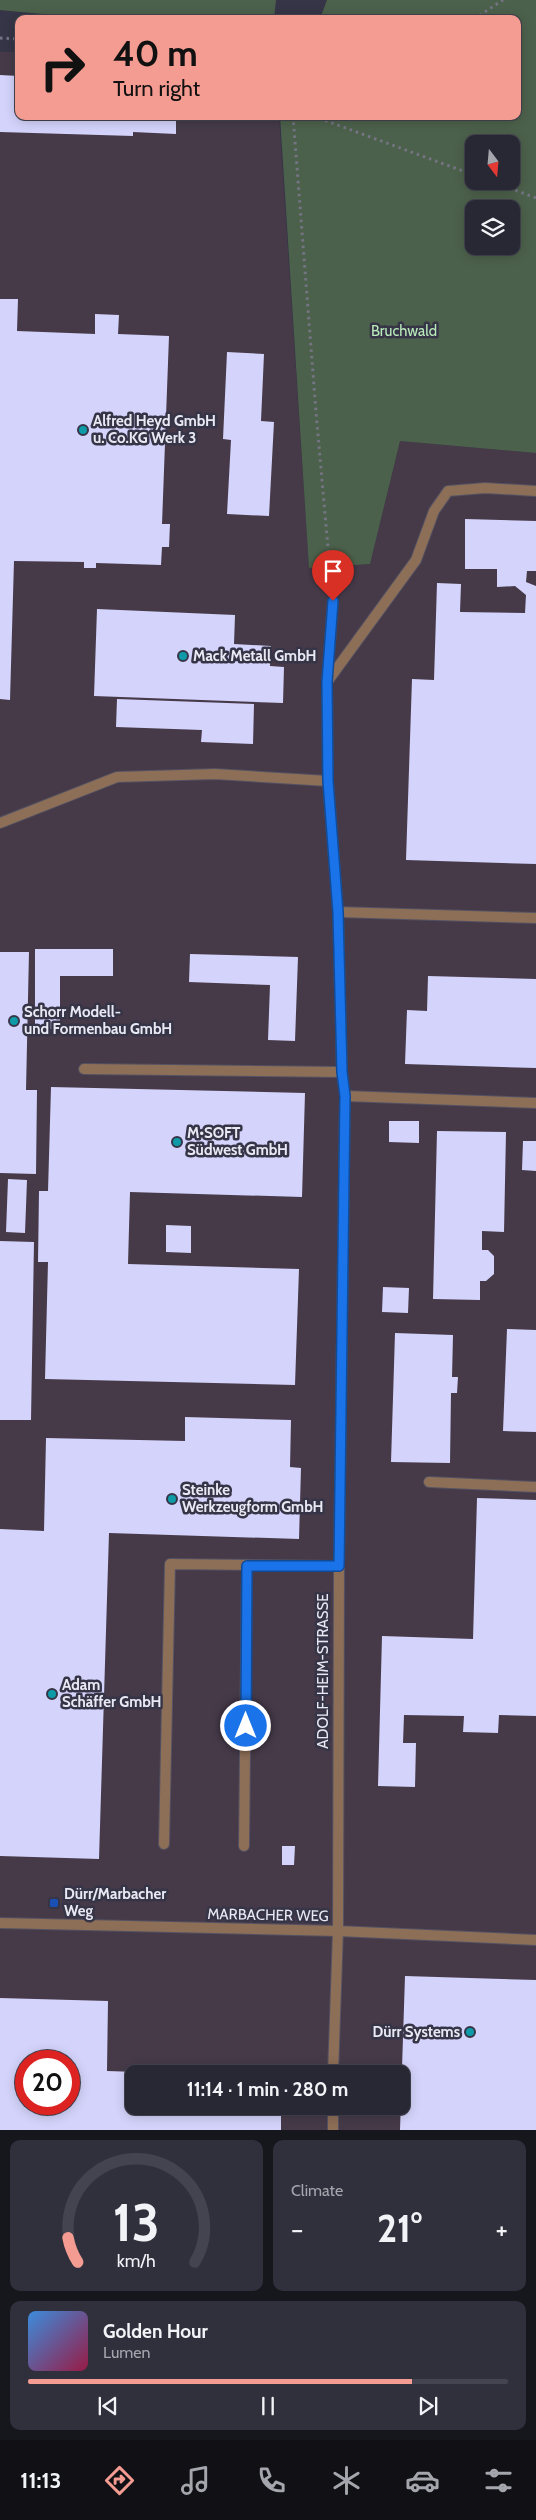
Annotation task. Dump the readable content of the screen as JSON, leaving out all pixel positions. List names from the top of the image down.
{
  "streets": {
    "street": ["ADOLF-HEIM-STRASSE", "MARBACHER WEG"]
  },
  "crossings": [
    ["ADOLF-HEIM-STRASSE", "MARBACHER WEG"]
  ],
  "parks": ["Bruchwald"],
  "places": {
    "other": [
      "Alfred Heyd GmbH u. Co.KG Werk 3",
      "Mack Metall GmbH",
      "Schorr Modell- und Formenbau GmbH",
      "M•SOFT Südwest GmbH",
      "Steinke Werkzeugform GmbH",
      "Adam Schäffer GmbH",
      "Dürr Systems"
    ],
    "transit": ["Dürr/Marbacher Weg"]
  },
  "north": "bottom",
  "page": {
    "turn": ["40 m", "Turn right"],
    "limit": "20",
    "trip": "11:14 · 1 min · 280 m",
    "tile": "Climate",
    "heat": ["−", "21°", "+"],
    "song": ["Golden Hour", "Lumen"],
    "tabs": "11:13",
    "gauge": ["13", "km/h"]
  }
}
